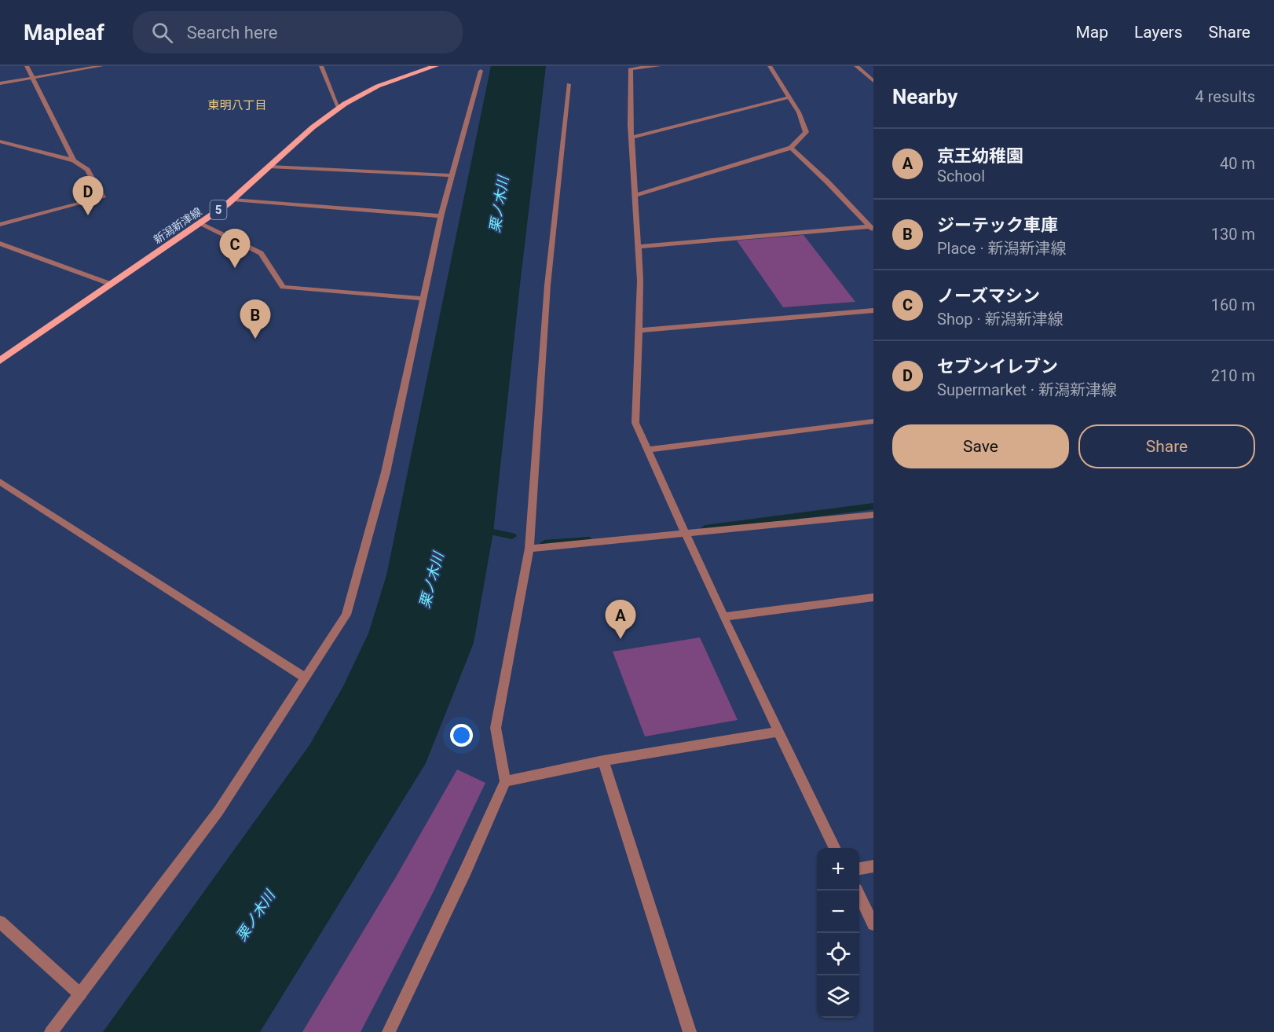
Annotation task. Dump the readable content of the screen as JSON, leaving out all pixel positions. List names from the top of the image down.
{
  "streets": {
    "main road": ["5", "新潟新津線"]
  },
  "districts": ["東明八丁目"],
  "water": ["栗ノ木川"],
  "page": {
    "header": "Mapleaf",
    "search": "Search here",
    "nav": ["Map", "Layers", "Share"],
    "heading": ["Nearby", "4 results"],
    "list": [
      {
        "mark": "A",
        "name": "京王幼稚園",
        "note": "School",
        "value": "40 m"
      },
      {
        "mark": "B",
        "name": "ジーテック車庫",
        "note": "Place · 新潟新津線",
        "value": "130 m"
      },
      {
        "mark": "C",
        "name": "ノーズマシン",
        "note": "Shop · 新潟新津線",
        "value": "160 m"
      },
      {
        "mark": "D",
        "name": "セブンイレブン",
        "note": "Supermarket · 新潟新津線",
        "value": "210 m"
      }
    ],
    "pins": [
      "D",
      "C",
      "B",
      "A"
    ],
    "buttons": ["Save", "Share"],
    "map_buttons": ["+", "−"]
  }
}
